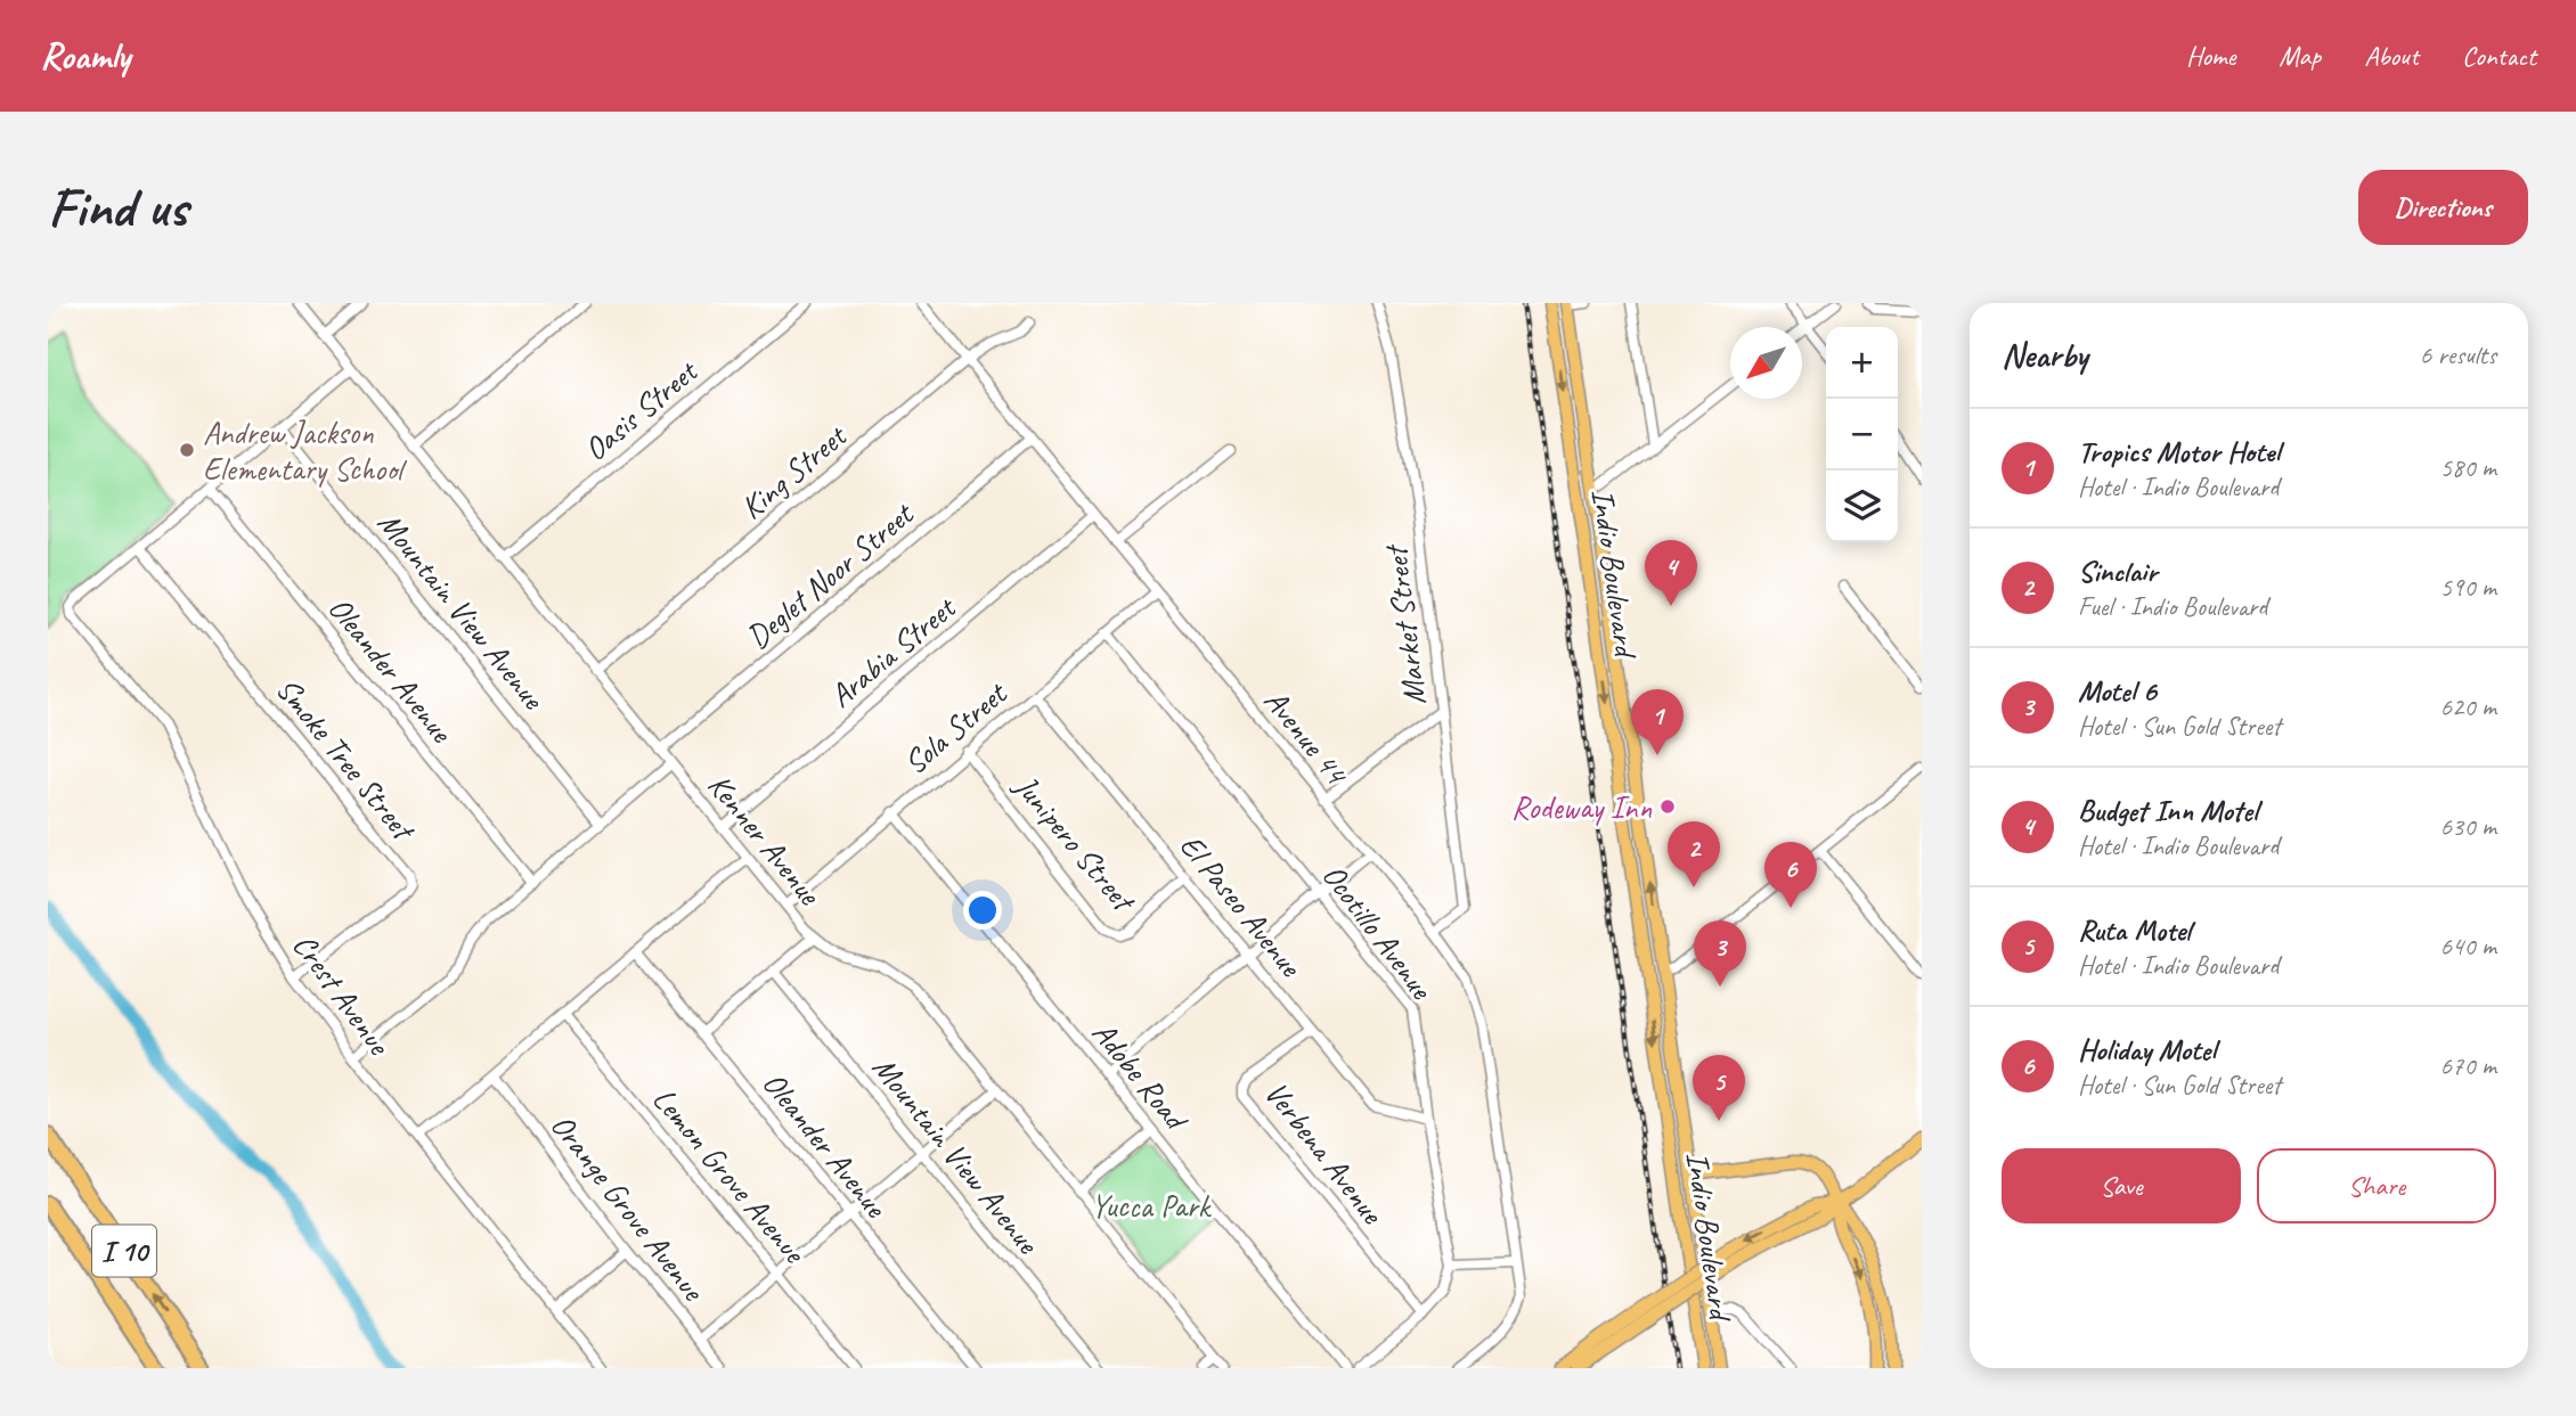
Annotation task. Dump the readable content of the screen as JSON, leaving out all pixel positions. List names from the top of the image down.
{
  "streets": {
    "highway": ["I 10"],
    "main road": ["Indio Boulevard"],
    "street": [
      "Oasis Street",
      "King Street",
      "Deglet Noor Street",
      "Mountain View Avenue",
      "Market Street",
      "Arabia Street",
      "Oleander Avenue",
      "Sola Street",
      "Avenue 44",
      "Smoke Tree Street",
      "Kenner Avenue",
      "Junipero Street",
      "El Paseo Avenue",
      "Ocotillo Avenue",
      "Crest Avenue",
      "Adobe Road",
      "Verbena Avenue",
      "Lemon Grove Avenue",
      "Orange Grove Avenue"
    ]
  },
  "crossings": [
    ["Oasis Street", "Kenner Avenue"],
    ["King Street", "Avenue 44"],
    ["King Street", "Kenner Avenue"],
    ["Deglet Noor Street", "Avenue 44"],
    ["Deglet Noor Street", "Kenner Avenue"],
    ["Market Street", "Avenue 44"],
    ["Arabia Street", "Avenue 44"],
    ["Arabia Street", "Kenner Avenue"],
    ["Sola Street", "Avenue 44"],
    ["Sola Street", "Kenner Avenue"],
    ["Sola Street", "Junipero Street"],
    ["Sola Street", "El Paseo Avenue"],
    ["Sola Street", "Ocotillo Avenue"],
    ["Sola Street", "Adobe Road"],
    ["Smoke Tree Street", "Crest Avenue"],
    ["Junipero Street", "El Paseo Avenue"],
    ["El Paseo Avenue", "Ocotillo Avenue"],
    ["El Paseo Avenue", "Verbena Avenue"]
  ],
  "parks": ["Yucca Park"],
  "places": ["Andrew Jackson Elementary School", "Rodeway Inn"],
  "north": "bottom left",
  "page": {
    "header": "Roamly",
    "nav": [
      "Home",
      "Map",
      "About",
      "Contact"
    ],
    "buttons": [
      "Directions",
      ["Save", "Share"]
    ],
    "title": "Find us",
    "heading": ["Nearby", "6 results"],
    "map_buttons": ["+", "−"],
    "list": [
      {
        "mark": "1",
        "name": "Tropics Motor Hotel",
        "note": "Hotel · Indio Boulevard",
        "value": "580 m"
      },
      {
        "mark": "2",
        "name": "Sinclair",
        "note": "Fuel · Indio Boulevard",
        "value": "590 m"
      },
      {
        "mark": "3",
        "name": "Motel 6",
        "note": "Hotel · Sun Gold Street",
        "value": "620 m"
      },
      {
        "mark": "4",
        "name": "Budget Inn Motel",
        "note": "Hotel · Indio Boulevard",
        "value": "630 m"
      },
      {
        "mark": "5",
        "name": "Ruta Motel",
        "note": "Hotel · Indio Boulevard",
        "value": "640 m"
      },
      {
        "mark": "6",
        "name": "Holiday Motel",
        "note": "Hotel · Sun Gold Street",
        "value": "670 m"
      }
    ],
    "pins": [
      "4",
      "1",
      "2",
      "6",
      "3",
      "5"
    ]
  }
}
